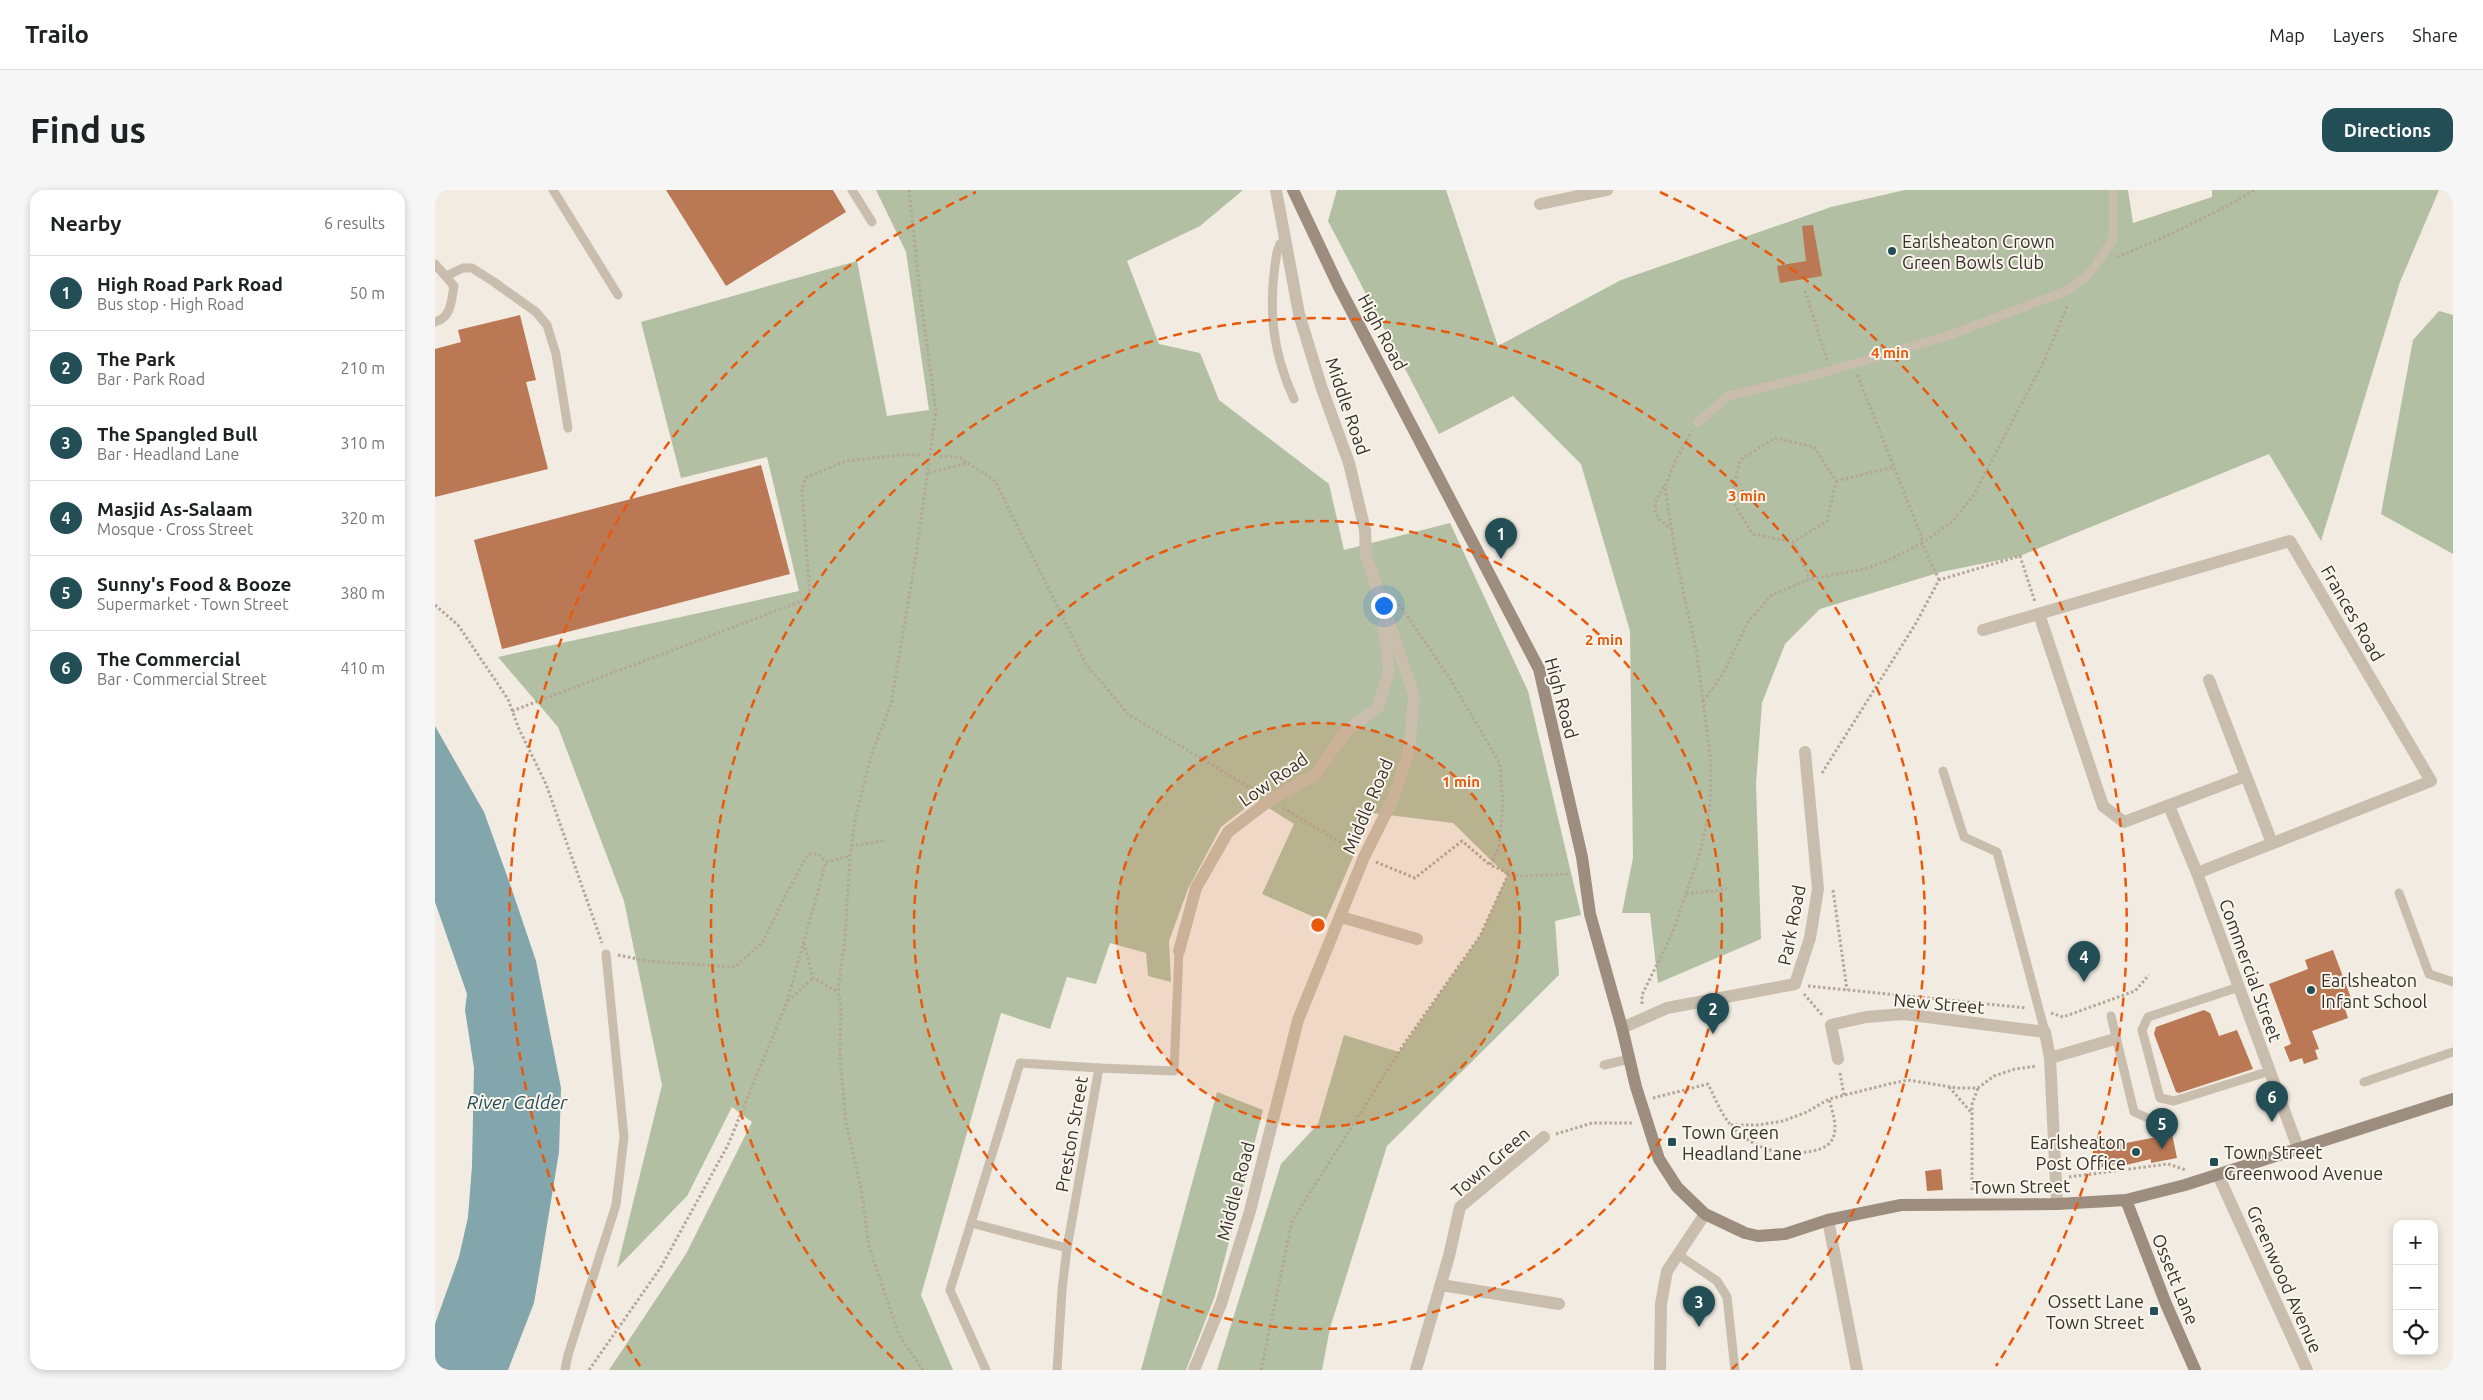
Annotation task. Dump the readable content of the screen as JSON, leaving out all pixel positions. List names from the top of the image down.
{
  "streets": {
    "street": [
      "High Road",
      "Middle Road",
      "Frances Road",
      "Low Road",
      "Park Road",
      "Commercial Street",
      "New Street",
      "Town Green",
      "Town Street",
      "Ossett Lane",
      "Greenwood Avenue"
    ],
    "lane": ["Preston Street"]
  },
  "crossings": [
    ["High Road", "Park Road"],
    ["High Road", "Town Green"],
    ["High Road", "Town Street"],
    ["Middle Road", "Low Road"],
    ["Frances Road", "Commercial Street"],
    ["Low Road", "Preston Street"],
    ["Commercial Street", "Town Street"],
    ["Town Street", "Ossett Lane"],
    ["Town Street", "Greenwood Avenue"]
  ],
  "water": ["River Calder"],
  "places": {
    "other": ["Earlsheaton Crown Green Bowls Club", "Earlsheaton Infant School", "Earlsheaton Post Office"],
    "transit": ["Town Green Headland Lane", "Town Street Greenwood Avenue", "Ossett Lane Town Street"]
  },
  "page": {
    "header": "Trailo",
    "nav": ["Map", "Layers", "Share"],
    "buttons": "Directions",
    "title": "Find us",
    "heading": ["Nearby", "6 results"],
    "list": [
      {
        "mark": "1",
        "name": "High Road Park Road",
        "note": "Bus stop · High Road",
        "value": "50 m"
      },
      {
        "mark": "2",
        "name": "The Park",
        "note": "Bar · Park Road",
        "value": "210 m"
      },
      {
        "mark": "3",
        "name": "The Spangled Bull",
        "note": "Bar · Headland Lane",
        "value": "310 m"
      },
      {
        "mark": "4",
        "name": "Masjid As-Salaam",
        "note": "Mosque · Cross Street",
        "value": "320 m"
      },
      {
        "mark": "5",
        "name": "Sunny's Food & Booze",
        "note": "Supermarket · Town Street",
        "value": "380 m"
      },
      {
        "mark": "6",
        "name": "The Commercial",
        "note": "Bar · Commercial Street",
        "value": "410 m"
      }
    ],
    "pins": [
      "1",
      "4",
      "2",
      "6",
      "5",
      "3"
    ],
    "map_buttons": ["+", "−"]
  },
  "rings": [
    "4 min",
    "3 min",
    "2 min",
    "1 min"
  ]
}
